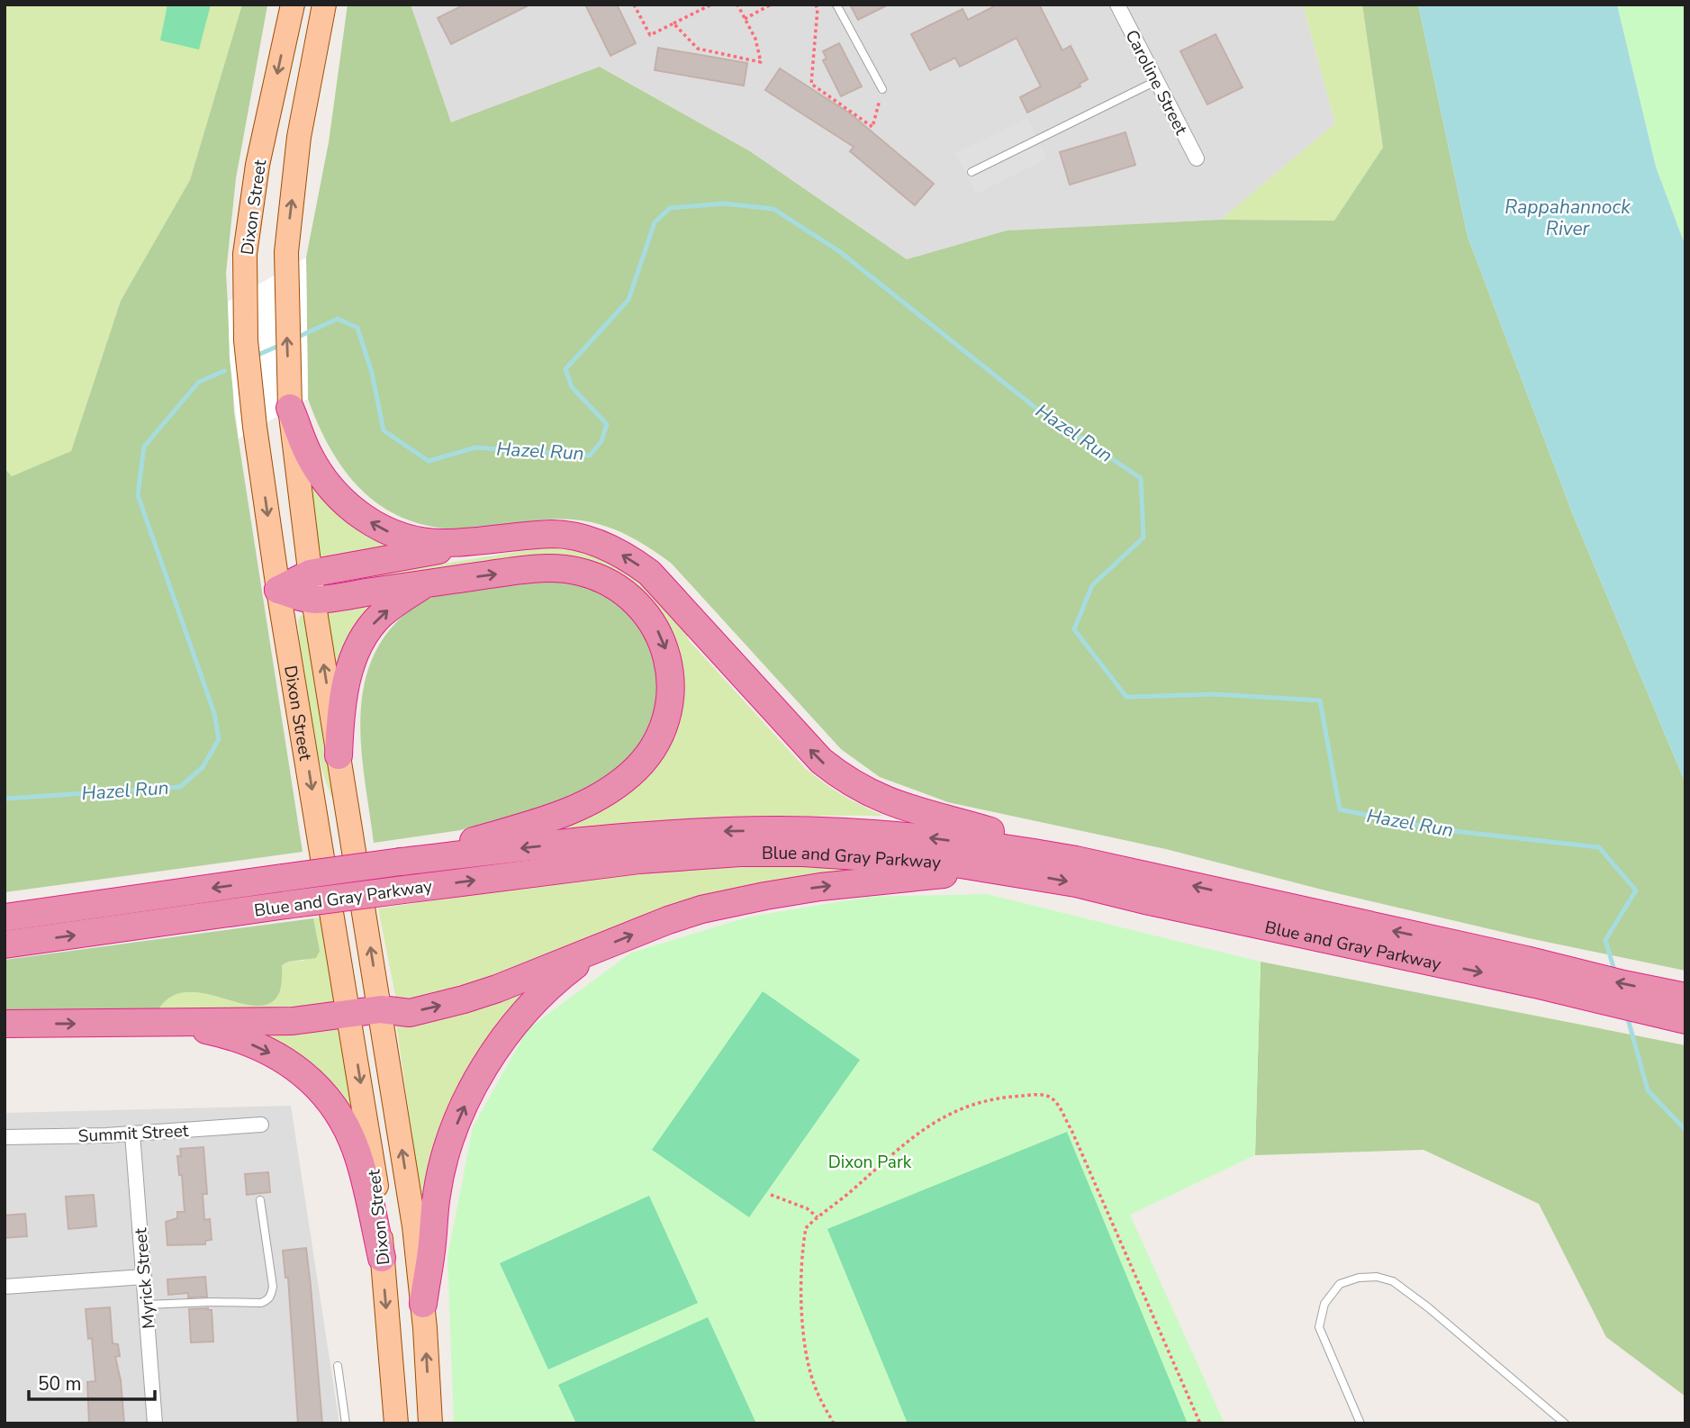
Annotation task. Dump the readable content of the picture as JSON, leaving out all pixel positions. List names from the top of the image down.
{
  "streets": {
    "highway": ["Blue and Gray Parkway"],
    "main road": ["Dixon Street"],
    "street": ["Caroline Street", "Summit Street", "Myrick Street"]
  },
  "crossings": [
    ["Summit Street", "Myrick Street"]
  ],
  "water": ["Rappahannock River", "Hazel Run"],
  "parks": ["Dixon Park"],
  "scale_bar": "50 m"
}
